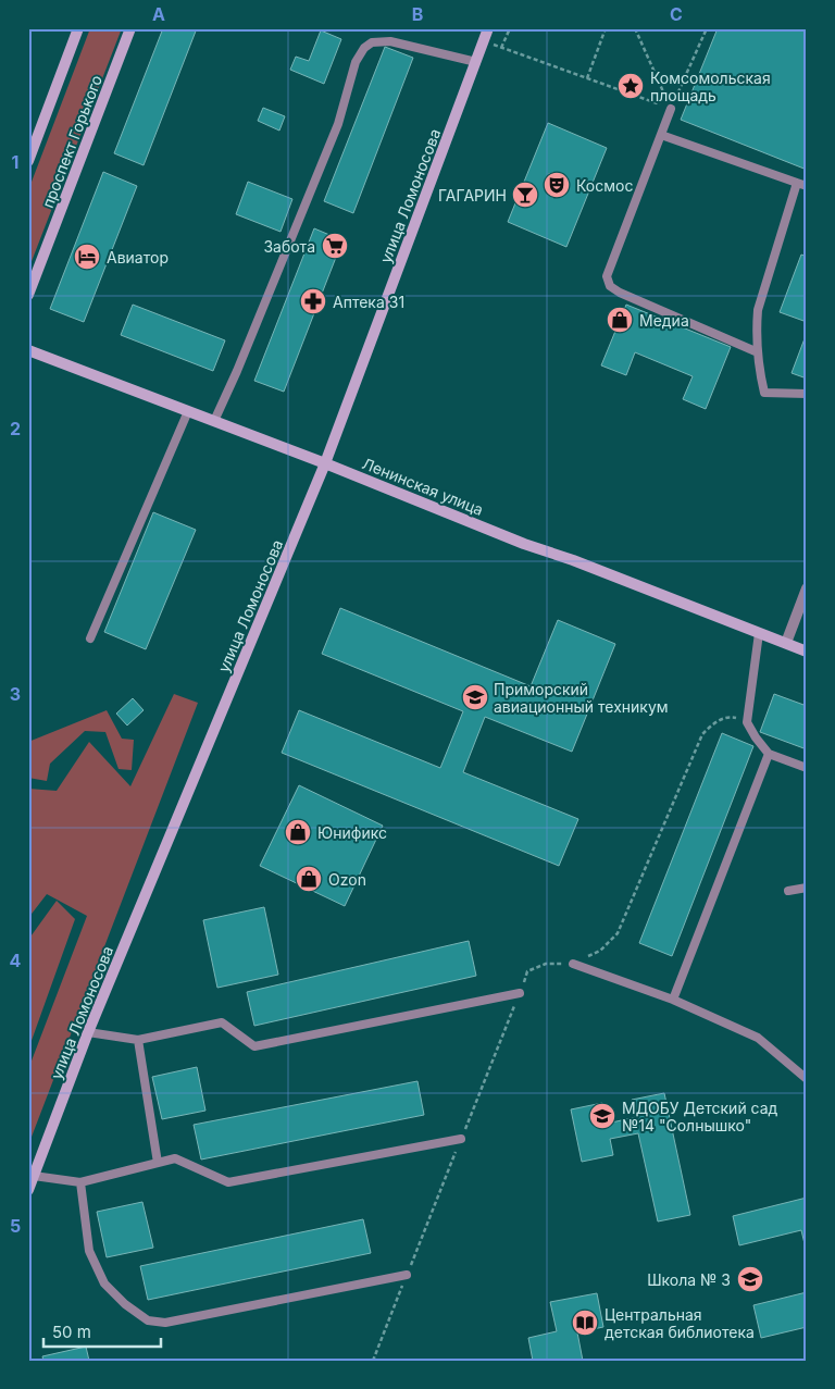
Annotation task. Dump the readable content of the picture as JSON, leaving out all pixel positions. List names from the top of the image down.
{
  "streets": {
    "main road": ["проспект Горького", "улица Ломоносова", "Ленинская улица"]
  },
  "crossings": [
    ["улица Ломоносова", "Ленинская улица"]
  ],
  "places": {
    "place": ["Комсомольская площадь"],
    "theatre": ["Космос"],
    "bar": ["ГАГАРИН"],
    "supermarket": ["Забота"],
    "hotel": ["Авиатор"],
    "pharmacy": ["Аптека 31"],
    "shop": ["Медиа", "Юнификс", "Ozon"],
    "school or university": ["Приморский авиационный техникум", "МДОБУ Детский сад №14 \"Солнышко\"", "Школа № 3"],
    "library": ["Центральная детская библиотека"]
  },
  "scale_bar": "50 m",
  "grid": {
    "columns": ["A", "B", "C"],
    "rows": [
      "1",
      "2",
      "3",
      "4",
      "5"
    ]
  }
}
